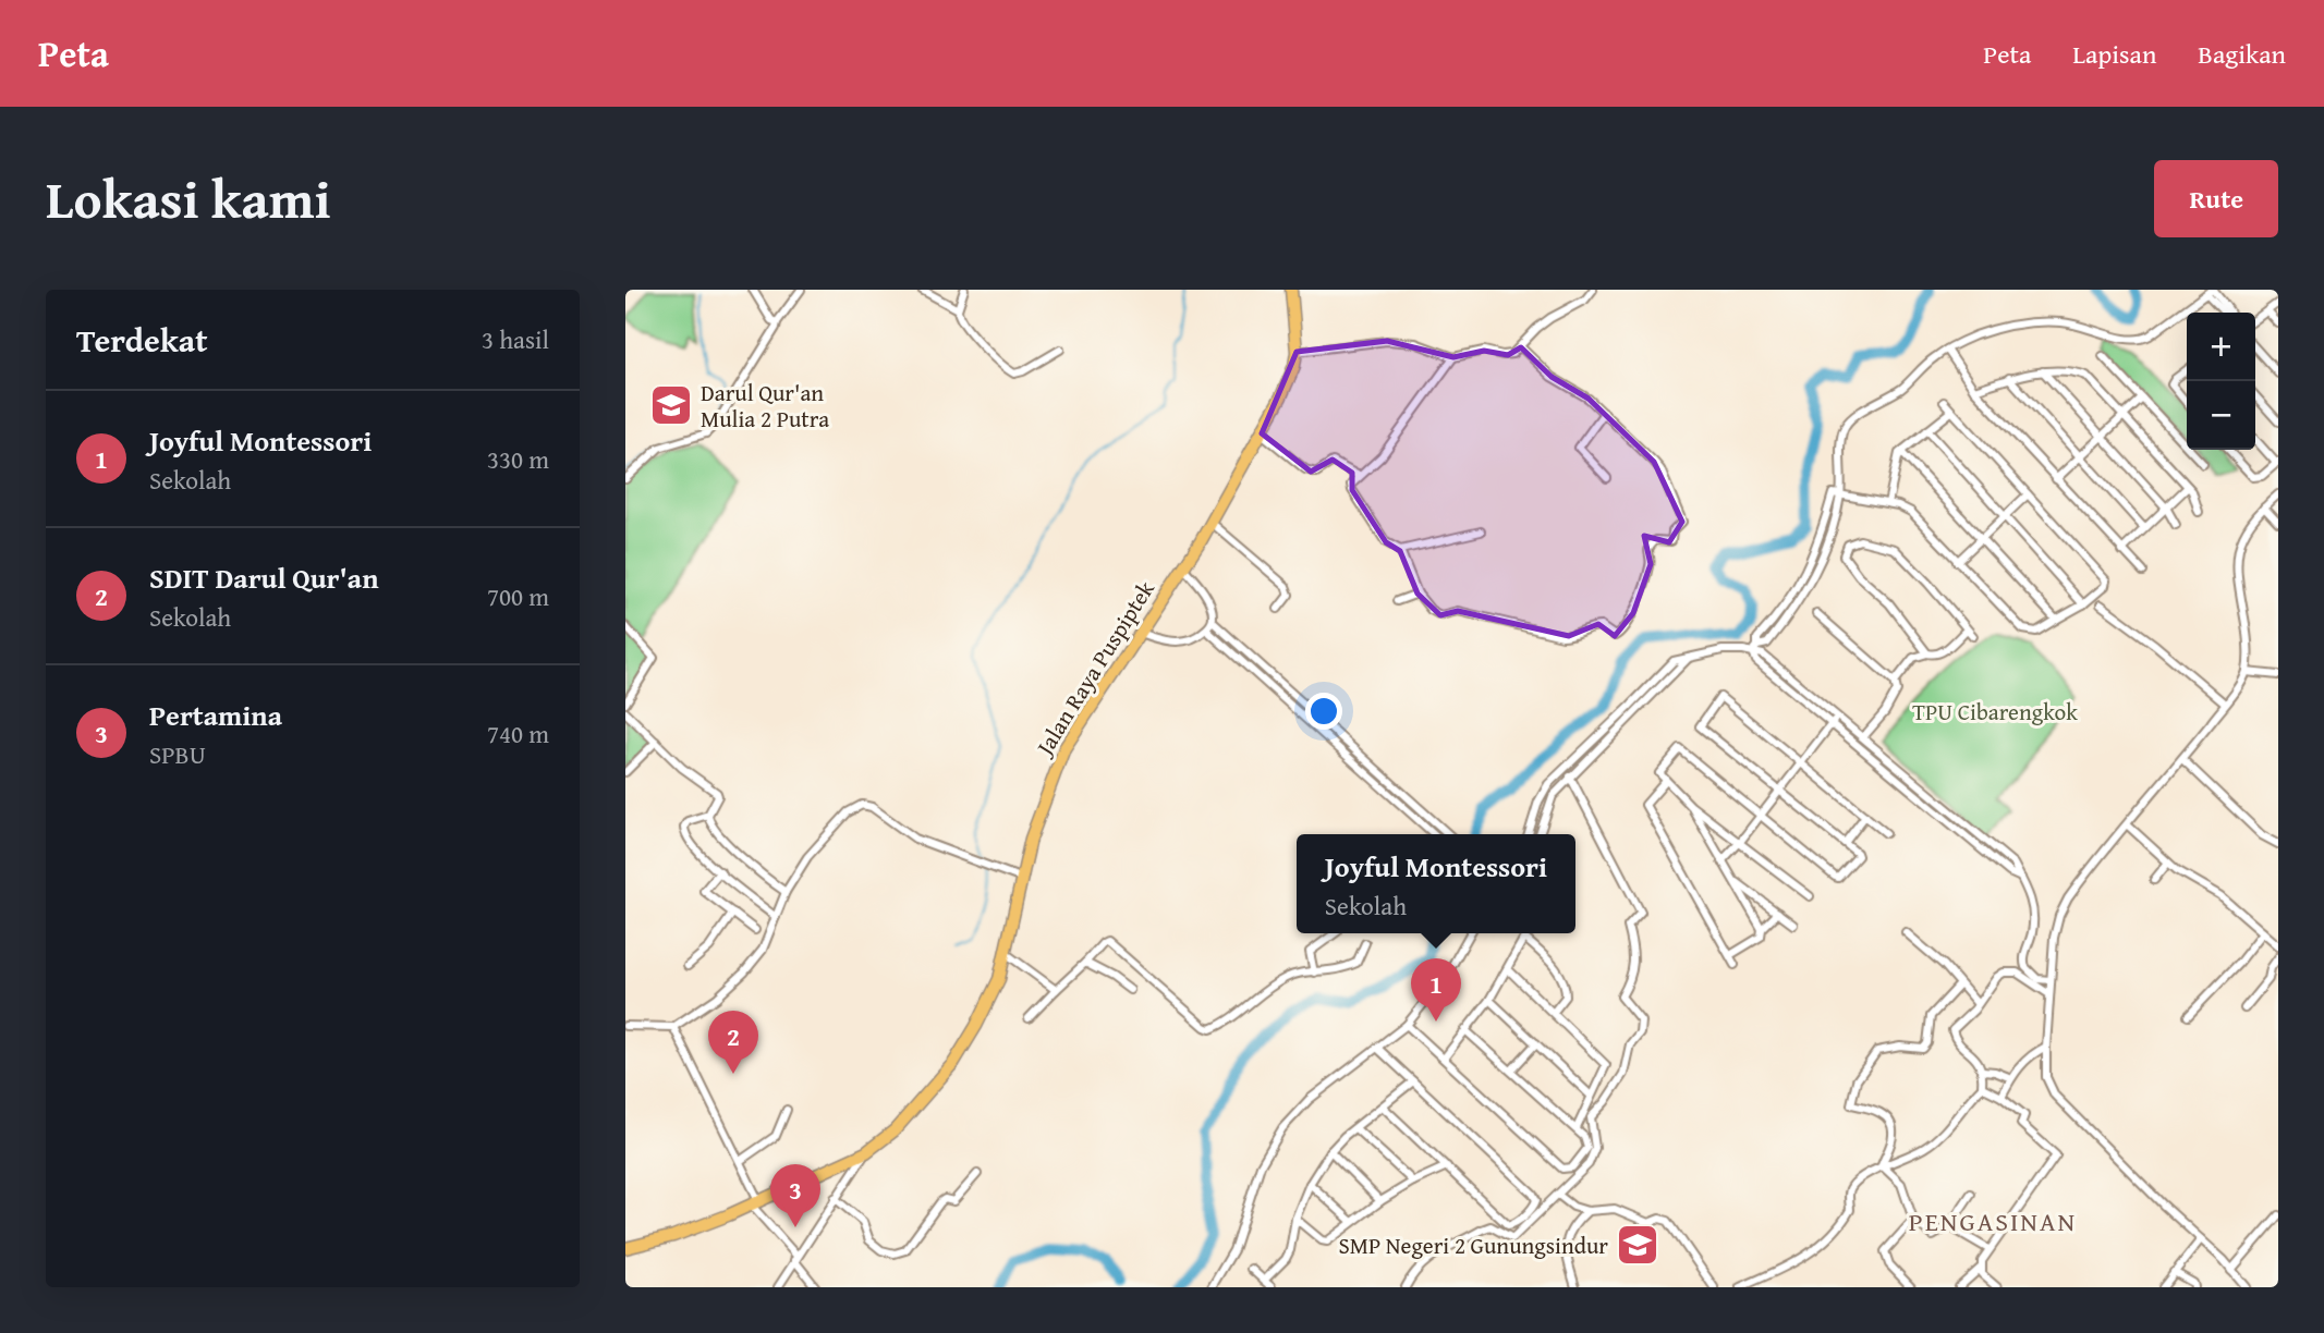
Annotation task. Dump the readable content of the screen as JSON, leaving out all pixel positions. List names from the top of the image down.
{
  "streets": {
    "main road": ["Jalan Raya Puspiptek"]
  },
  "districts": ["PENGASINAN"],
  "parks": ["TPU Cibarengkok"],
  "places": {
    "school or university": ["Darul Qur'an Mulia 2 Putra", "SMP Negeri 2 Gunungsindur"]
  },
  "page": {
    "header": "Peta",
    "nav": ["Peta", "Lapisan", "Bagikan"],
    "title": "Lokasi kami",
    "buttons": "Rute",
    "heading": ["Terdekat", "3 hasil"],
    "map_buttons": ["+", "−"],
    "list": [
      {
        "mark": "1",
        "name": "Joyful Montessori",
        "note": "Sekolah",
        "value": "330 m"
      },
      {
        "mark": "2",
        "name": "SDIT Darul Qur'an",
        "note": "Sekolah",
        "value": "700 m"
      },
      {
        "mark": "3",
        "name": "Pertamina",
        "note": "SPBU",
        "value": "740 m"
      }
    ],
    "popup": ["Joyful Montessori", "Sekolah"],
    "pins": ["1", "2", "3"]
  }
}
